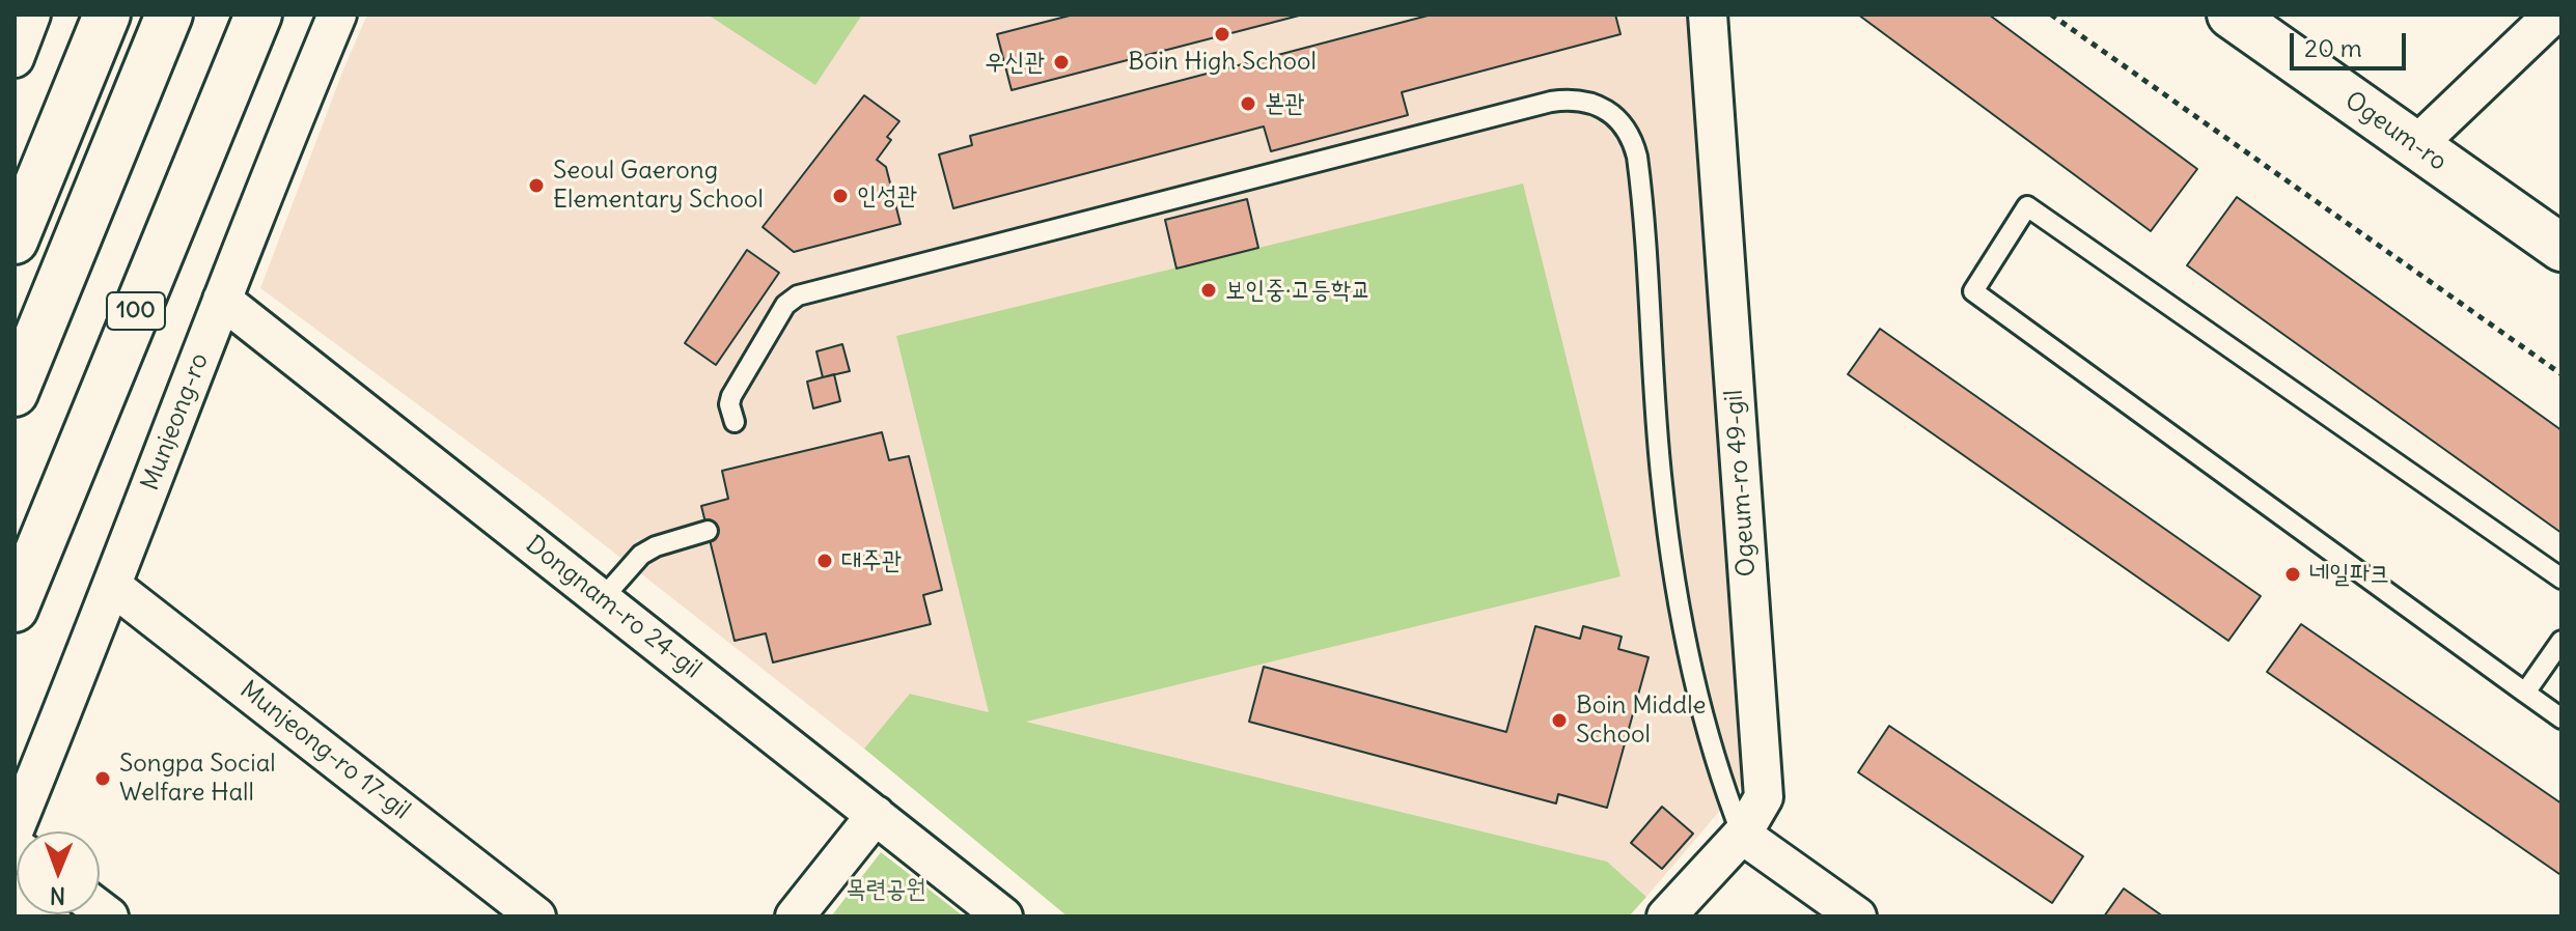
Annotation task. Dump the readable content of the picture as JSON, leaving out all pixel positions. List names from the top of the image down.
{
  "streets": {
    "main road": ["Ogeum-ro", "100"],
    "street": [
      "Munjeong-ro",
      "Ogeum-ro 49-gil",
      "Dongnam-ro 24-gil",
      "Munjeong-ro 17-gil"
    ]
  },
  "crossings": [
    ["Munjeong-ro", "Dongnam-ro 24-gil"],
    ["Munjeong-ro", "Munjeong-ro 17-gil"]
  ],
  "parks": ["목련공원"],
  "places": [
    "Boin High School",
    "우신관",
    "본관",
    "Seoul Gaerong Elementary School",
    "인성관",
    "보인중·고등학교",
    "대주관",
    "네일파크",
    "Boin Middle School",
    "Songpa Social Welfare Hall"
  ],
  "scale_bar": "20 m",
  "north": "bottom"
}
